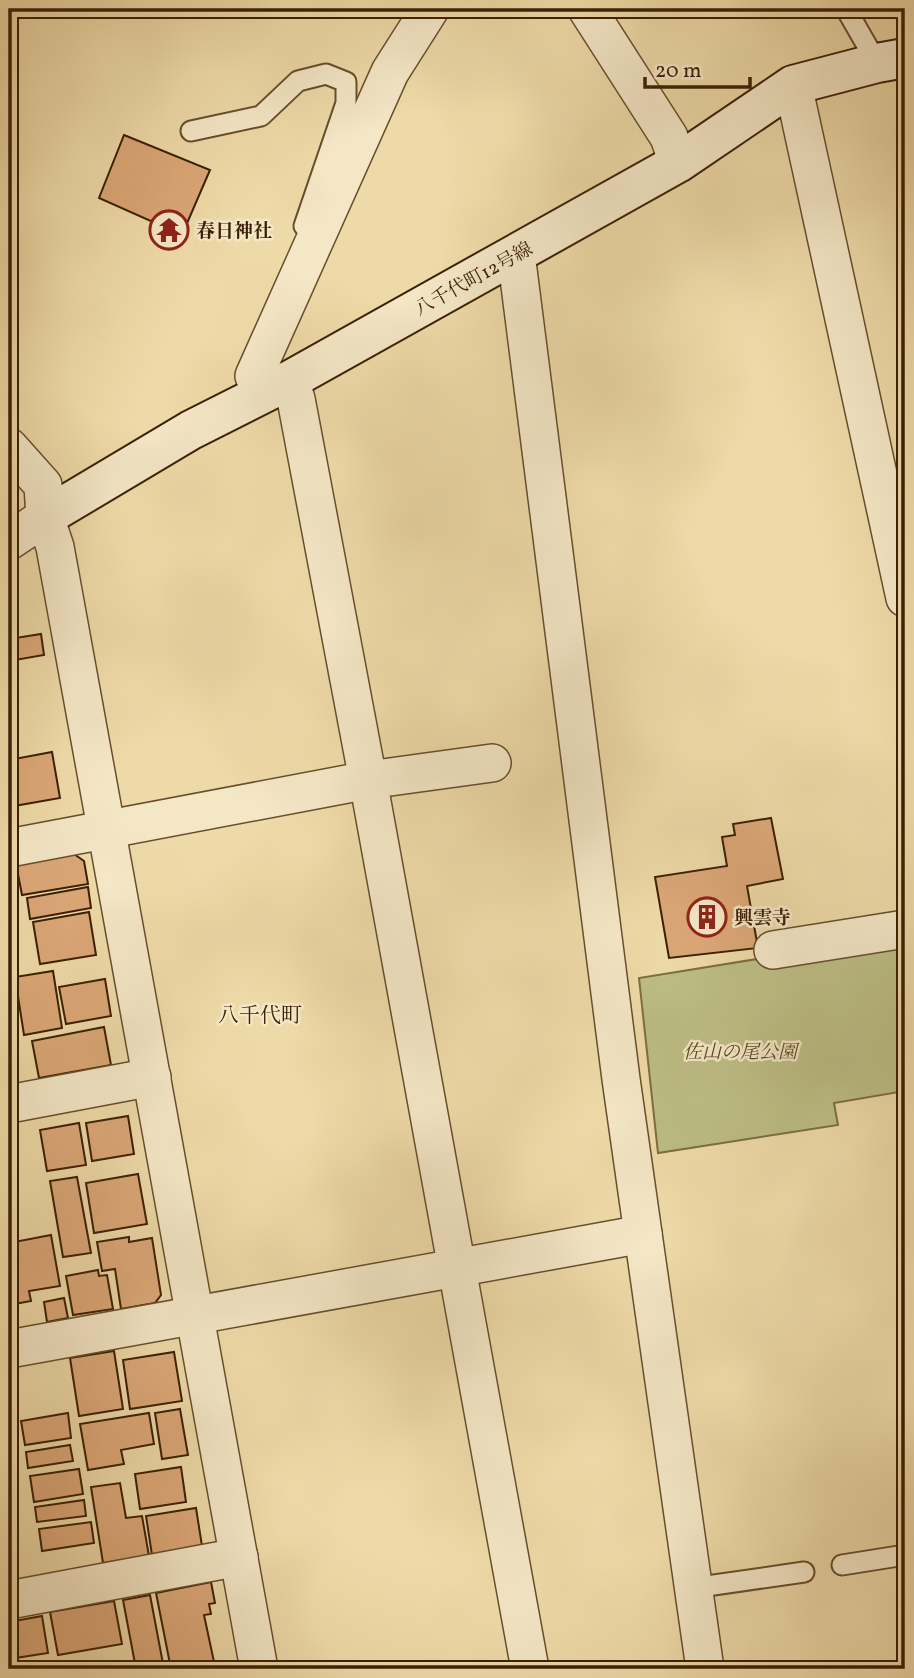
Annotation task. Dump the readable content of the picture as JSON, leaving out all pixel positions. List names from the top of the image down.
{
  "streets": {
    "street": ["八千代町12号線"]
  },
  "districts": ["八千代町"],
  "parks": ["佐山の尾公園"],
  "places": {
    "temple": ["春日神社"],
    "building": ["興雲寺"]
  },
  "scale_bar": "20 m"
}
